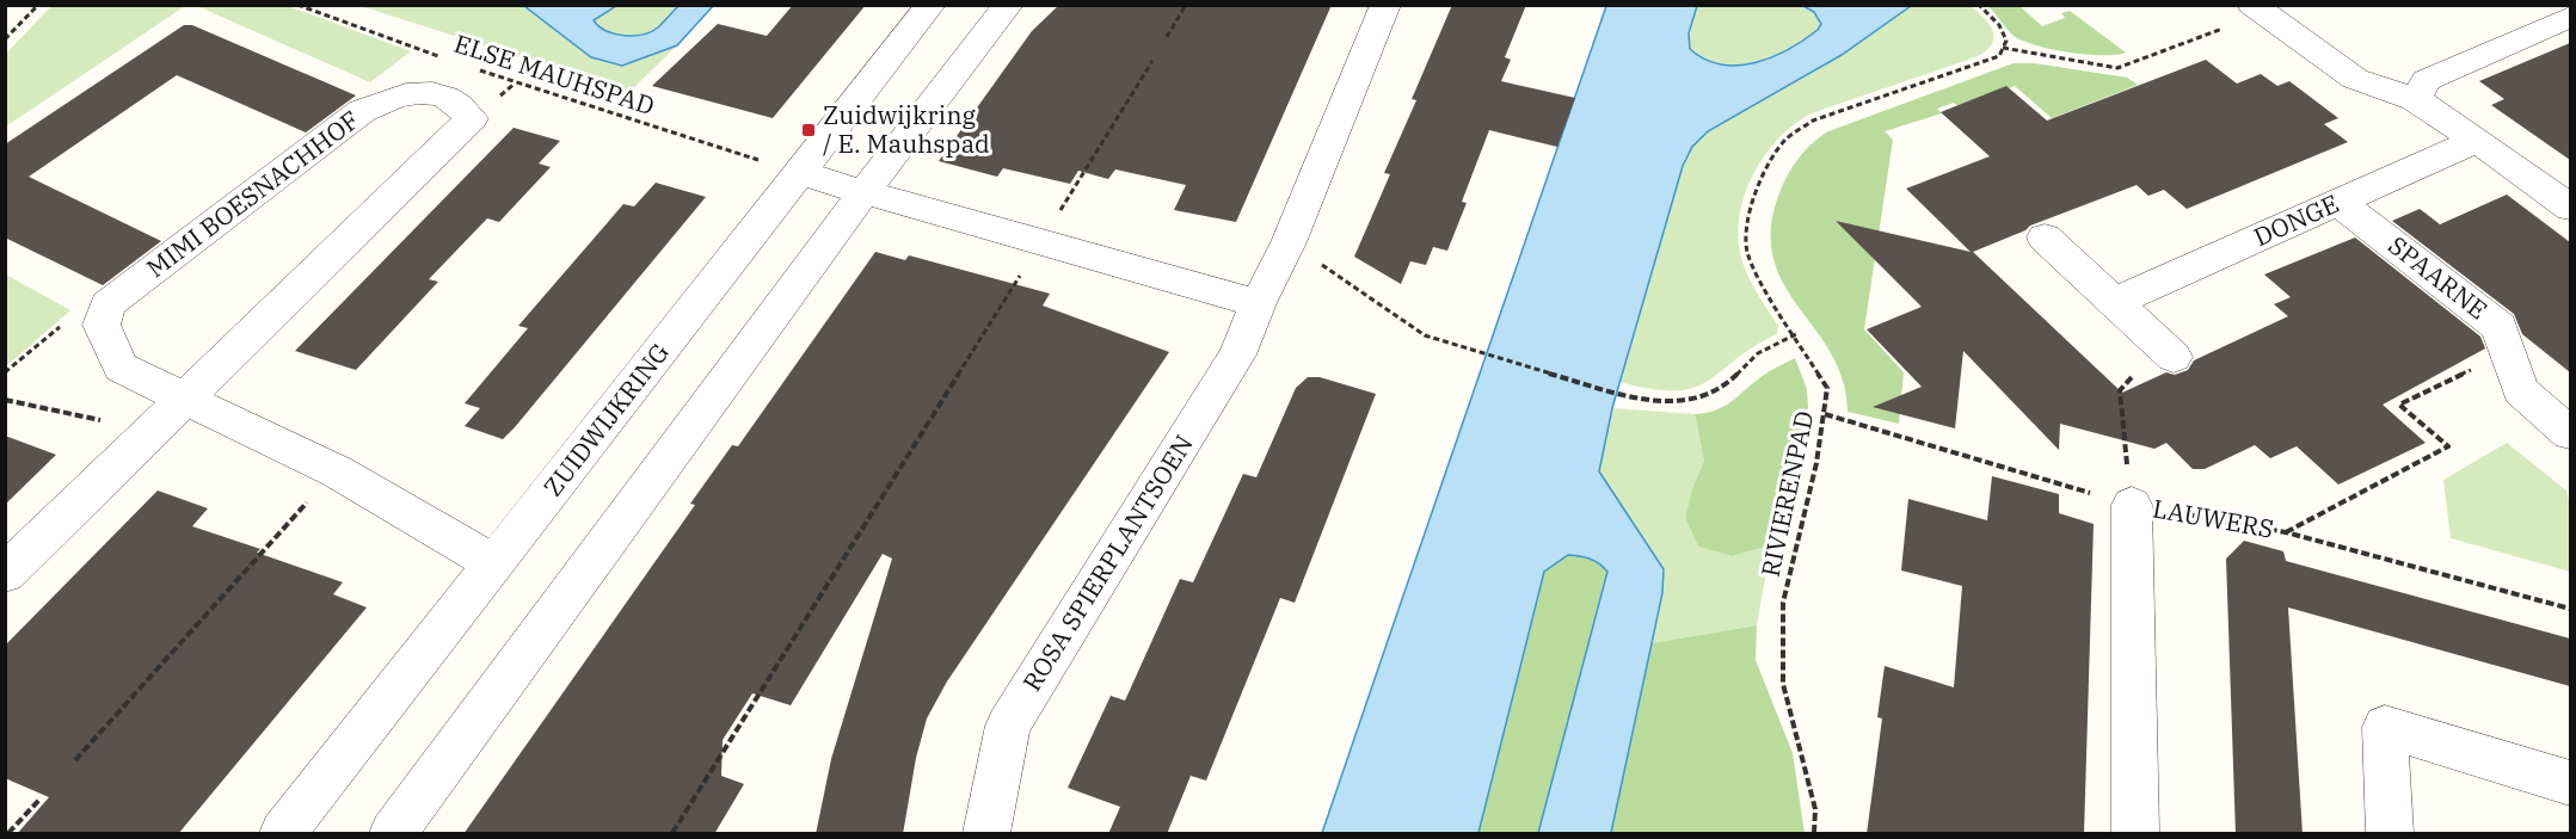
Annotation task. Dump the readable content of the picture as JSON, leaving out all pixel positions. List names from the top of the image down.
{
  "streets": {
    "street": [
      "MIMI BOESNACHHOF",
      "DONGE",
      "SPAARNE",
      "ZUIDWIJKRING",
      "LAUWERS",
      "ROSA SPIERPLANTSOEN"
    ],
    "path": ["ELSE MAUHSPAD", "RIVIERENPAD"]
  },
  "crossings": [
    ["ELSE MAUHSPAD", "ZUIDWIJKRING"],
    ["DONGE", "SPAARNE"]
  ],
  "places": {
    "transit": ["Zuidwijkring / E. Mauhspad"]
  }
}
